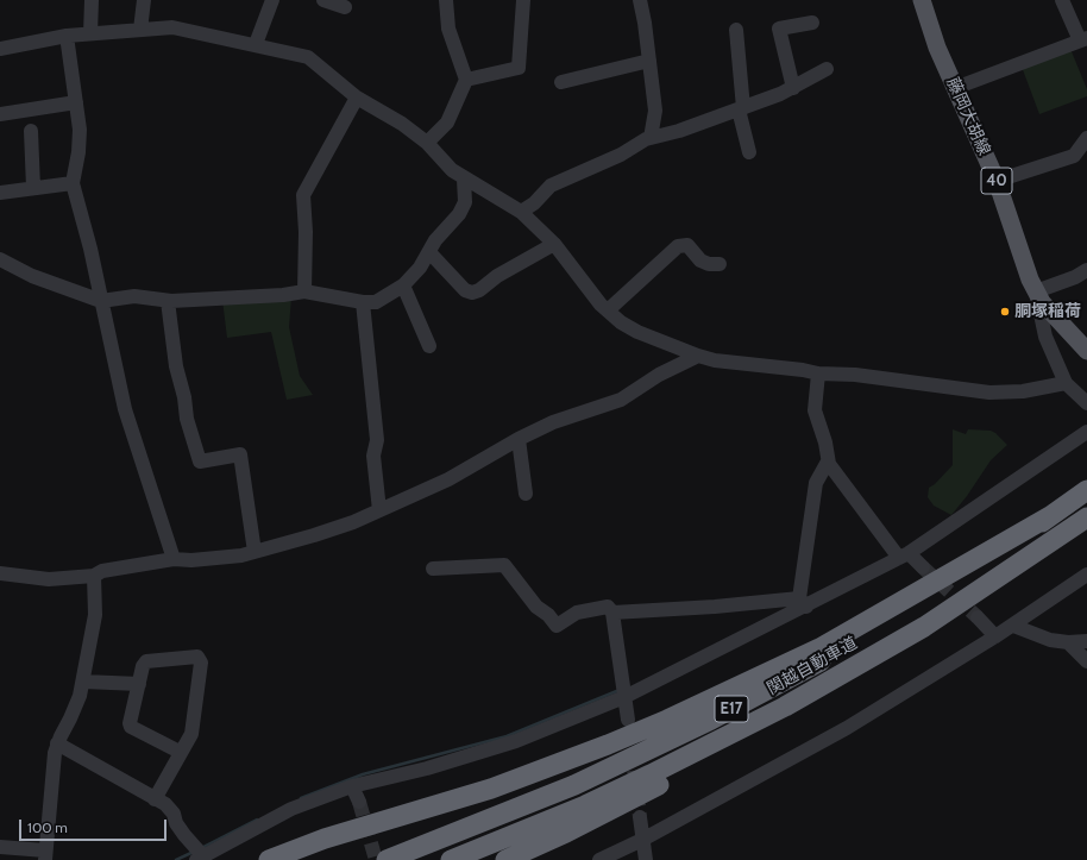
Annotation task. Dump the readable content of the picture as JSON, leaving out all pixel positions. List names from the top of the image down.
{
  "streets": {
    "highway": ["関越自動車道", "E17"],
    "main road": ["藤岡大胡線", "40"]
  },
  "places": ["胴塚稲荷"],
  "scale_bar": "100 m"
}
